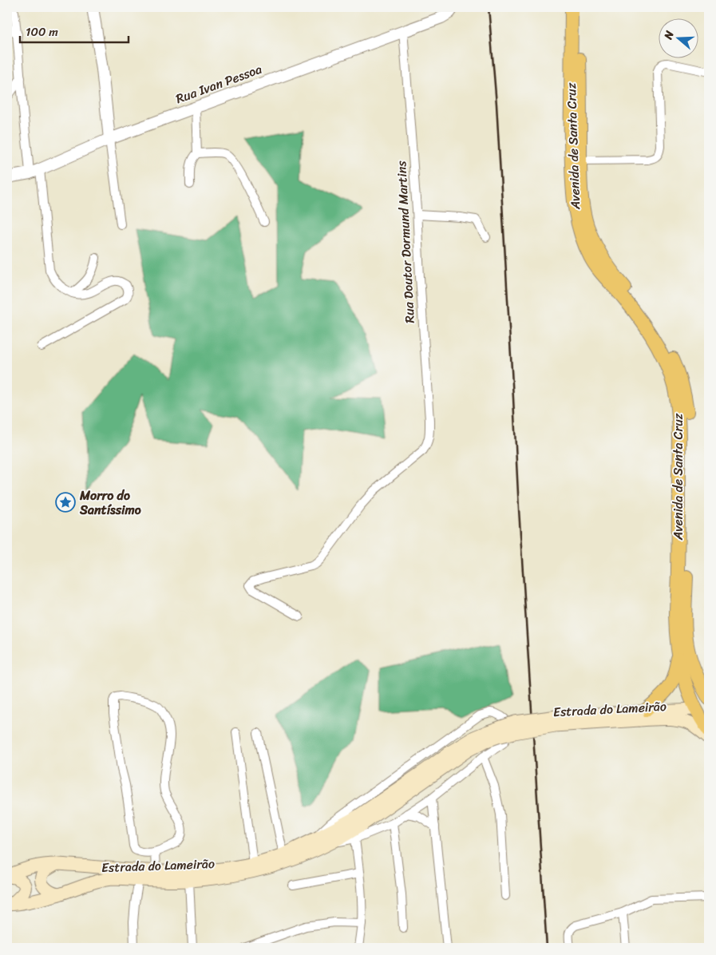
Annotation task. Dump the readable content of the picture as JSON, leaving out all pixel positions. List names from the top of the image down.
{
  "streets": {
    "main road": ["Avenida de Santa Cruz", "Estrada do Lameirão"],
    "street": ["Rua Ivan Pessoa", "Rua Doutor Dormund Martins"]
  },
  "crossings": [
    ["Rua Ivan Pessoa", "Rua Doutor Dormund Martins"],
    ["Avenida de Santa Cruz", "Estrada do Lameirão"]
  ],
  "places": {
    "place": ["Morro do Santíssimo"]
  },
  "scale_bar": "100 m",
  "north": "left"
}
